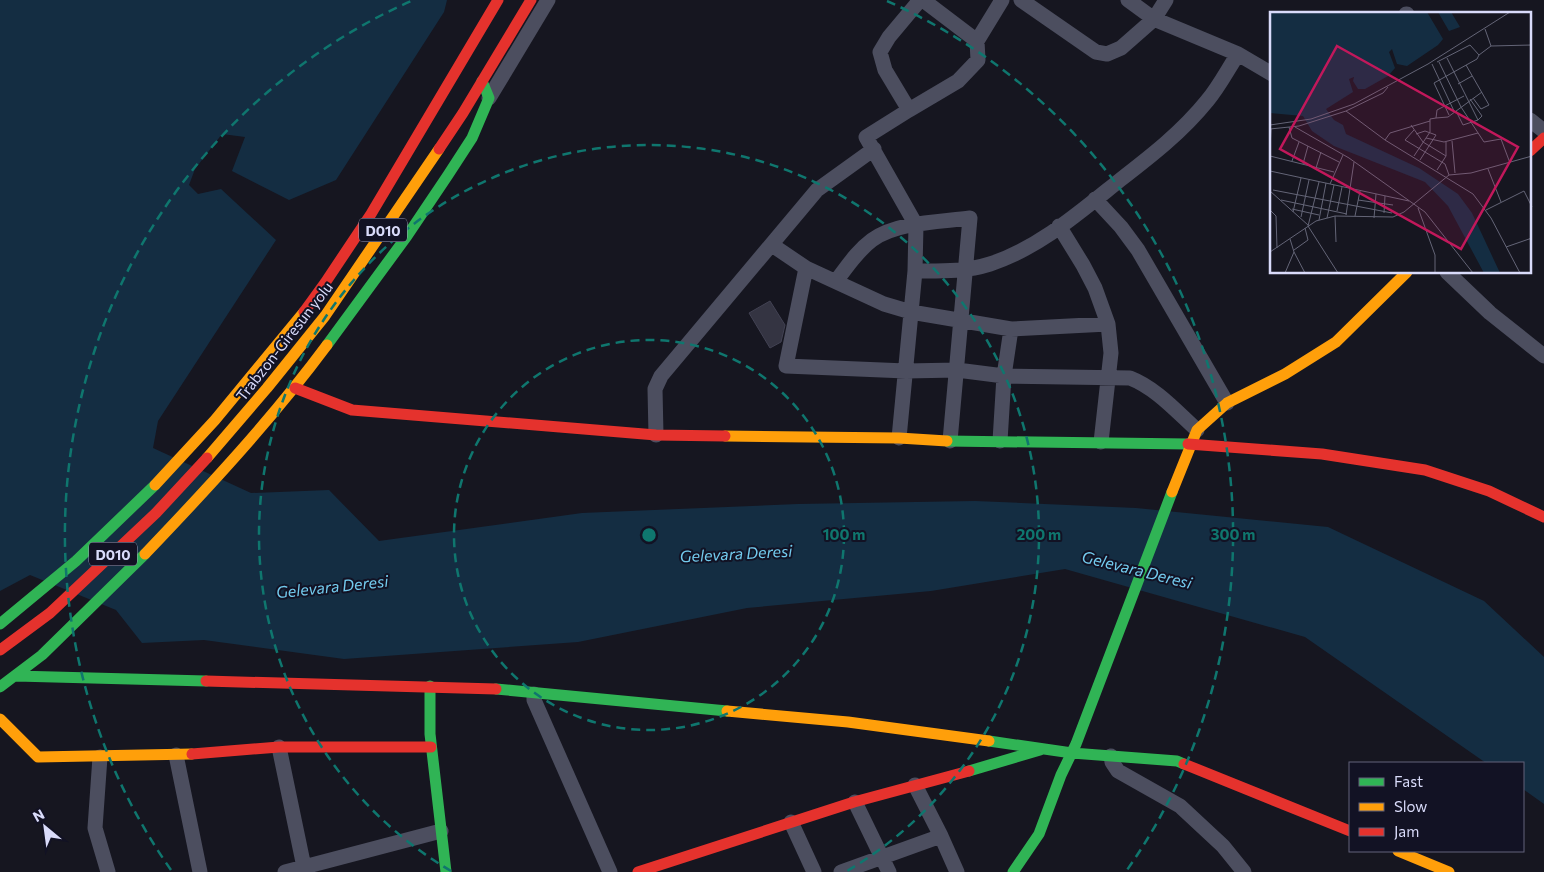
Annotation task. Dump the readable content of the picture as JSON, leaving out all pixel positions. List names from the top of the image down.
{
  "streets": {
    "main road": ["D010", "Trabzon-Giresun yolu"]
  },
  "water": ["Gelevara Deresi"],
  "legend": ["Fast", "Slow", "Jam"],
  "north": "top left",
  "rings": ["100 m", "200 m", "300 m"]
}
